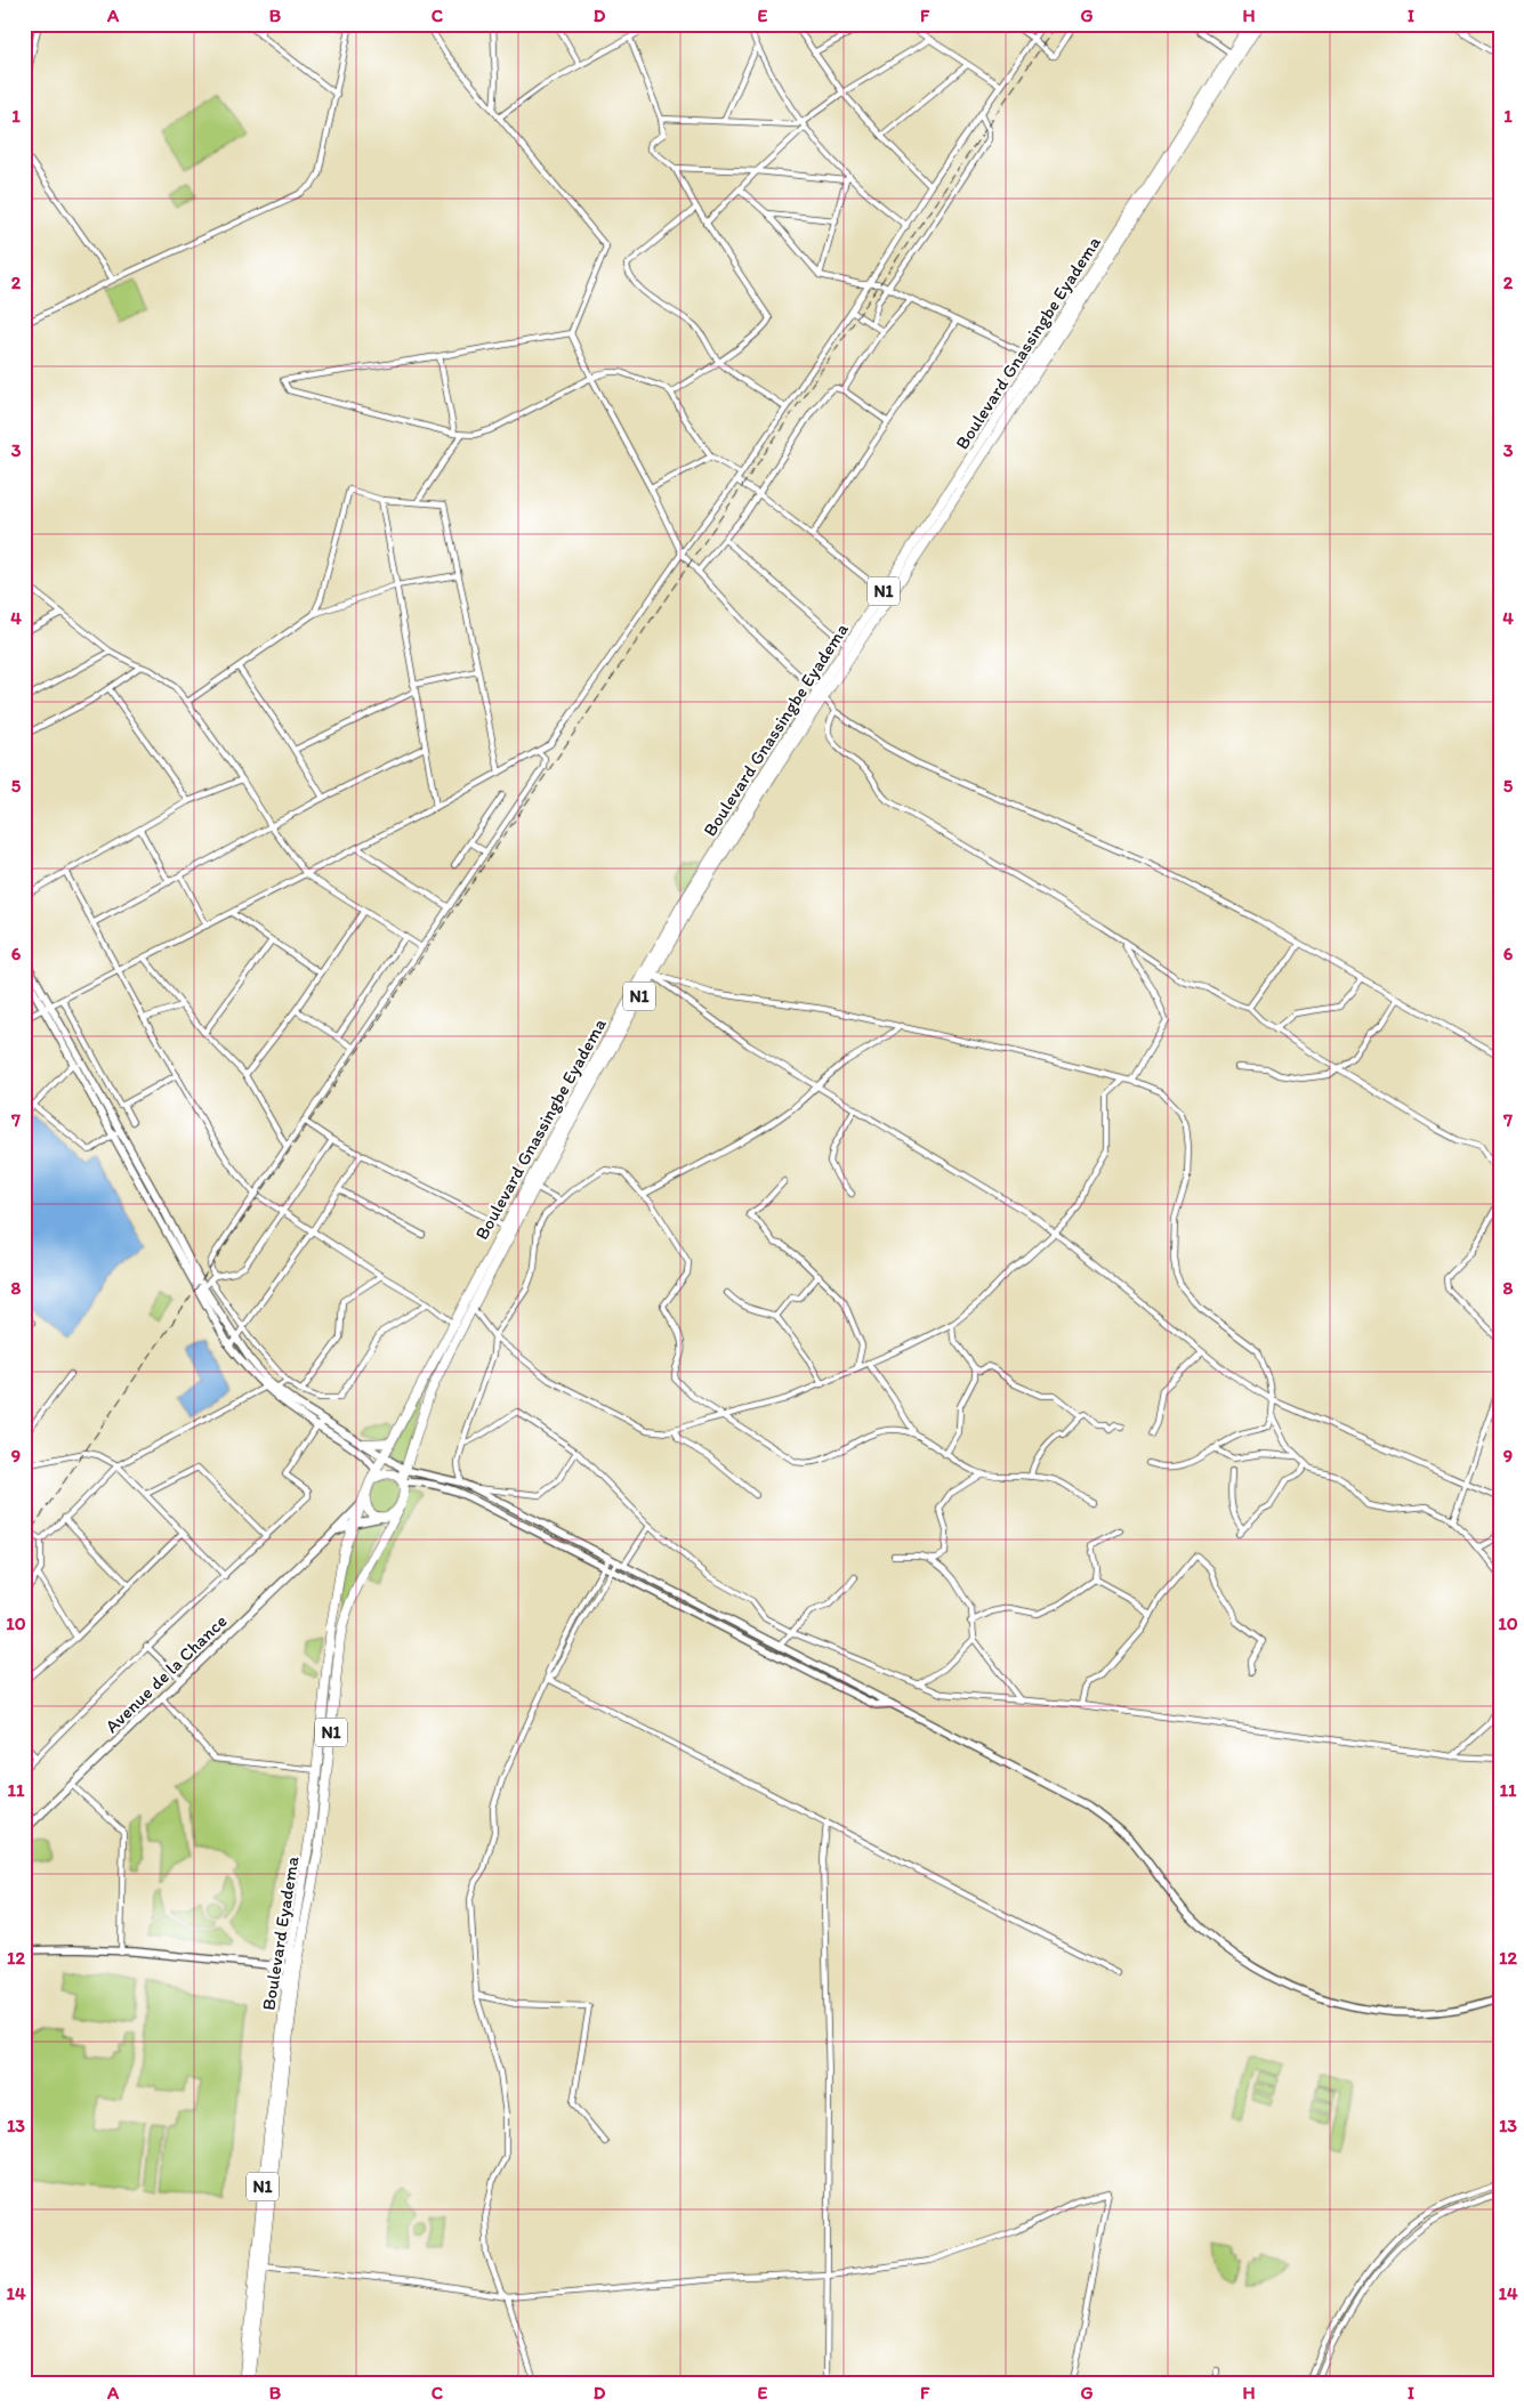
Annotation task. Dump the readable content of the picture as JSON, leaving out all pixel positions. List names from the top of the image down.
{
  "streets": {
    "highway": ["Boulevard Gnassingbe Eyadema", "N1", "Boulevard Eyadema"],
    "main road": ["Avenue de la Chance"]
  },
  "crossings": [
    ["Boulevard Gnassingbe Eyadema", "N1"],
    ["Boulevard Gnassingbe Eyadema", "Boulevard Eyadema"],
    ["N1", "Boulevard Eyadema"]
  ],
  "grid": {
    "columns": [
      "A",
      "B",
      "C",
      "D",
      "E",
      "F",
      "G",
      "H",
      "I"
    ],
    "rows": [
      "1",
      "2",
      "3",
      "4",
      "5",
      "6",
      "7",
      "8",
      "9",
      "10",
      "11",
      "12",
      "13",
      "14"
    ]
  }
}
